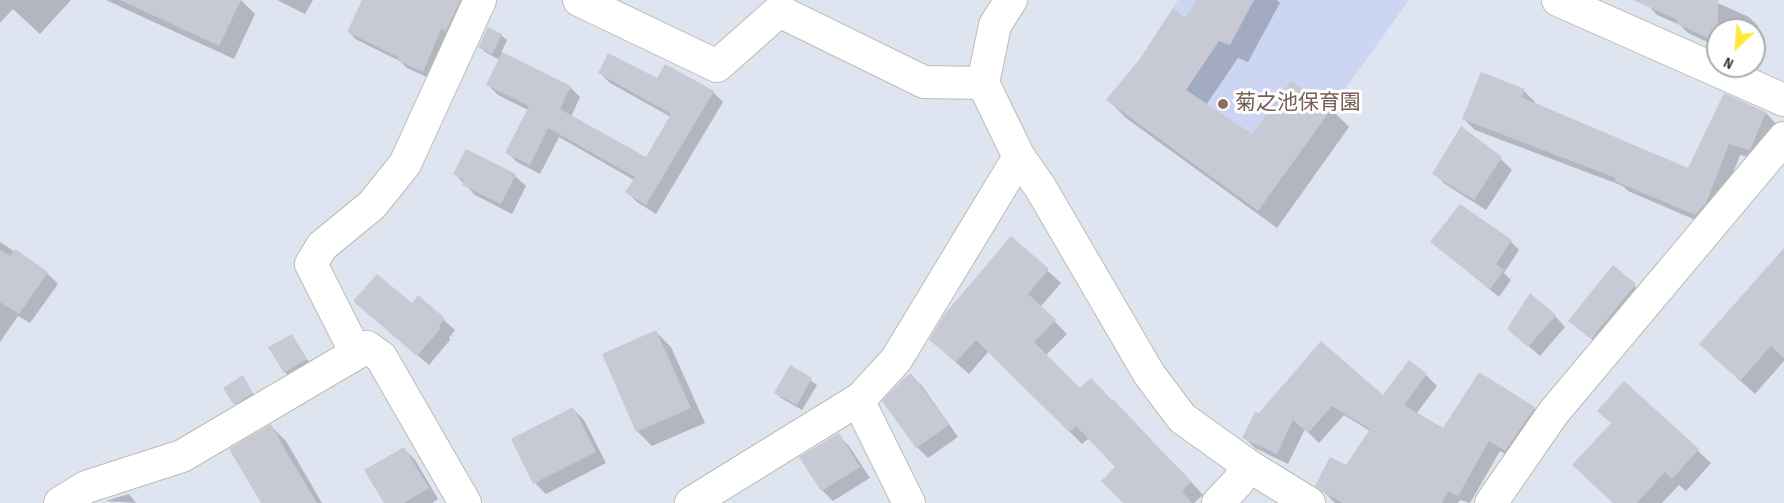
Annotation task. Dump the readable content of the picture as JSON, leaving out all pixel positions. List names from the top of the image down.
{
  "places": ["菊之池保育園"],
  "north": "bottom left"
}
